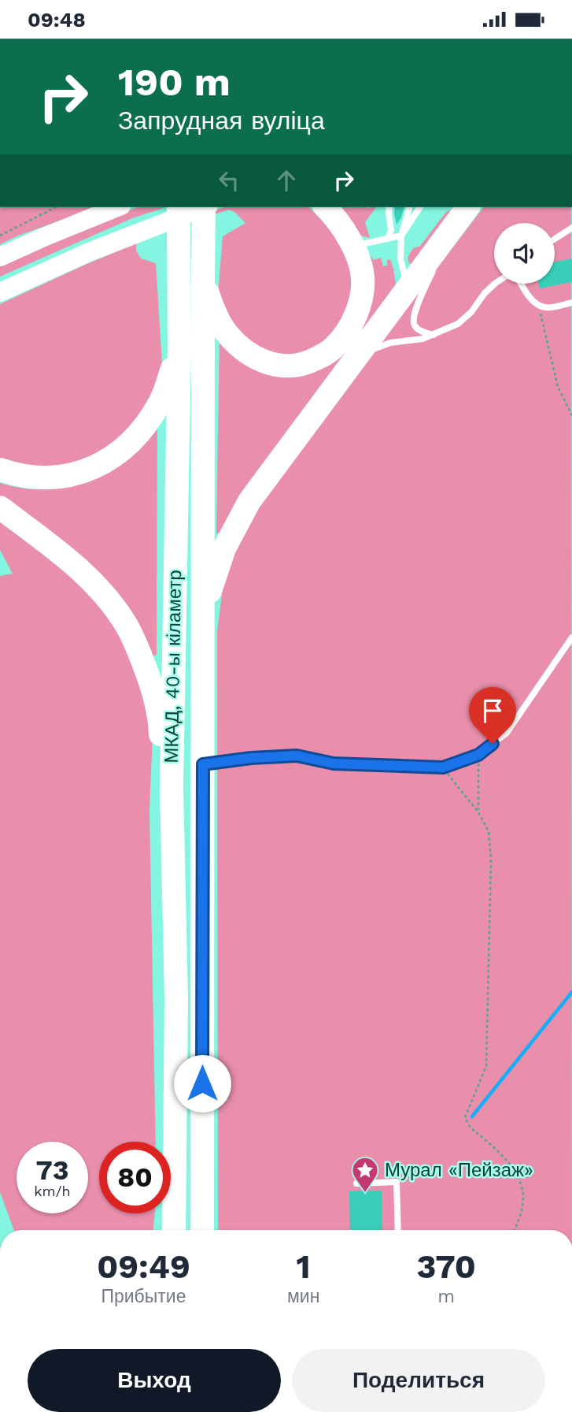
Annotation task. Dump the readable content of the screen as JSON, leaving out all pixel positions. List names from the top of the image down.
{
  "streets": {
    "highway": ["МКАД, 40-ы кіламетр"]
  },
  "places": {
    "place": ["Мурал «Пейзаж»"]
  },
  "page": {
    "status": "09:48",
    "turn": ["190 m", "Запрудная вуліца"],
    "speed": "73 km/h",
    "limit": "80",
    "eta": [
      "09:49",
      "Прибытие",
      "1",
      "мин",
      "370",
      "m"
    ],
    "buttons": ["Выход", "Поделиться"]
  }
}
